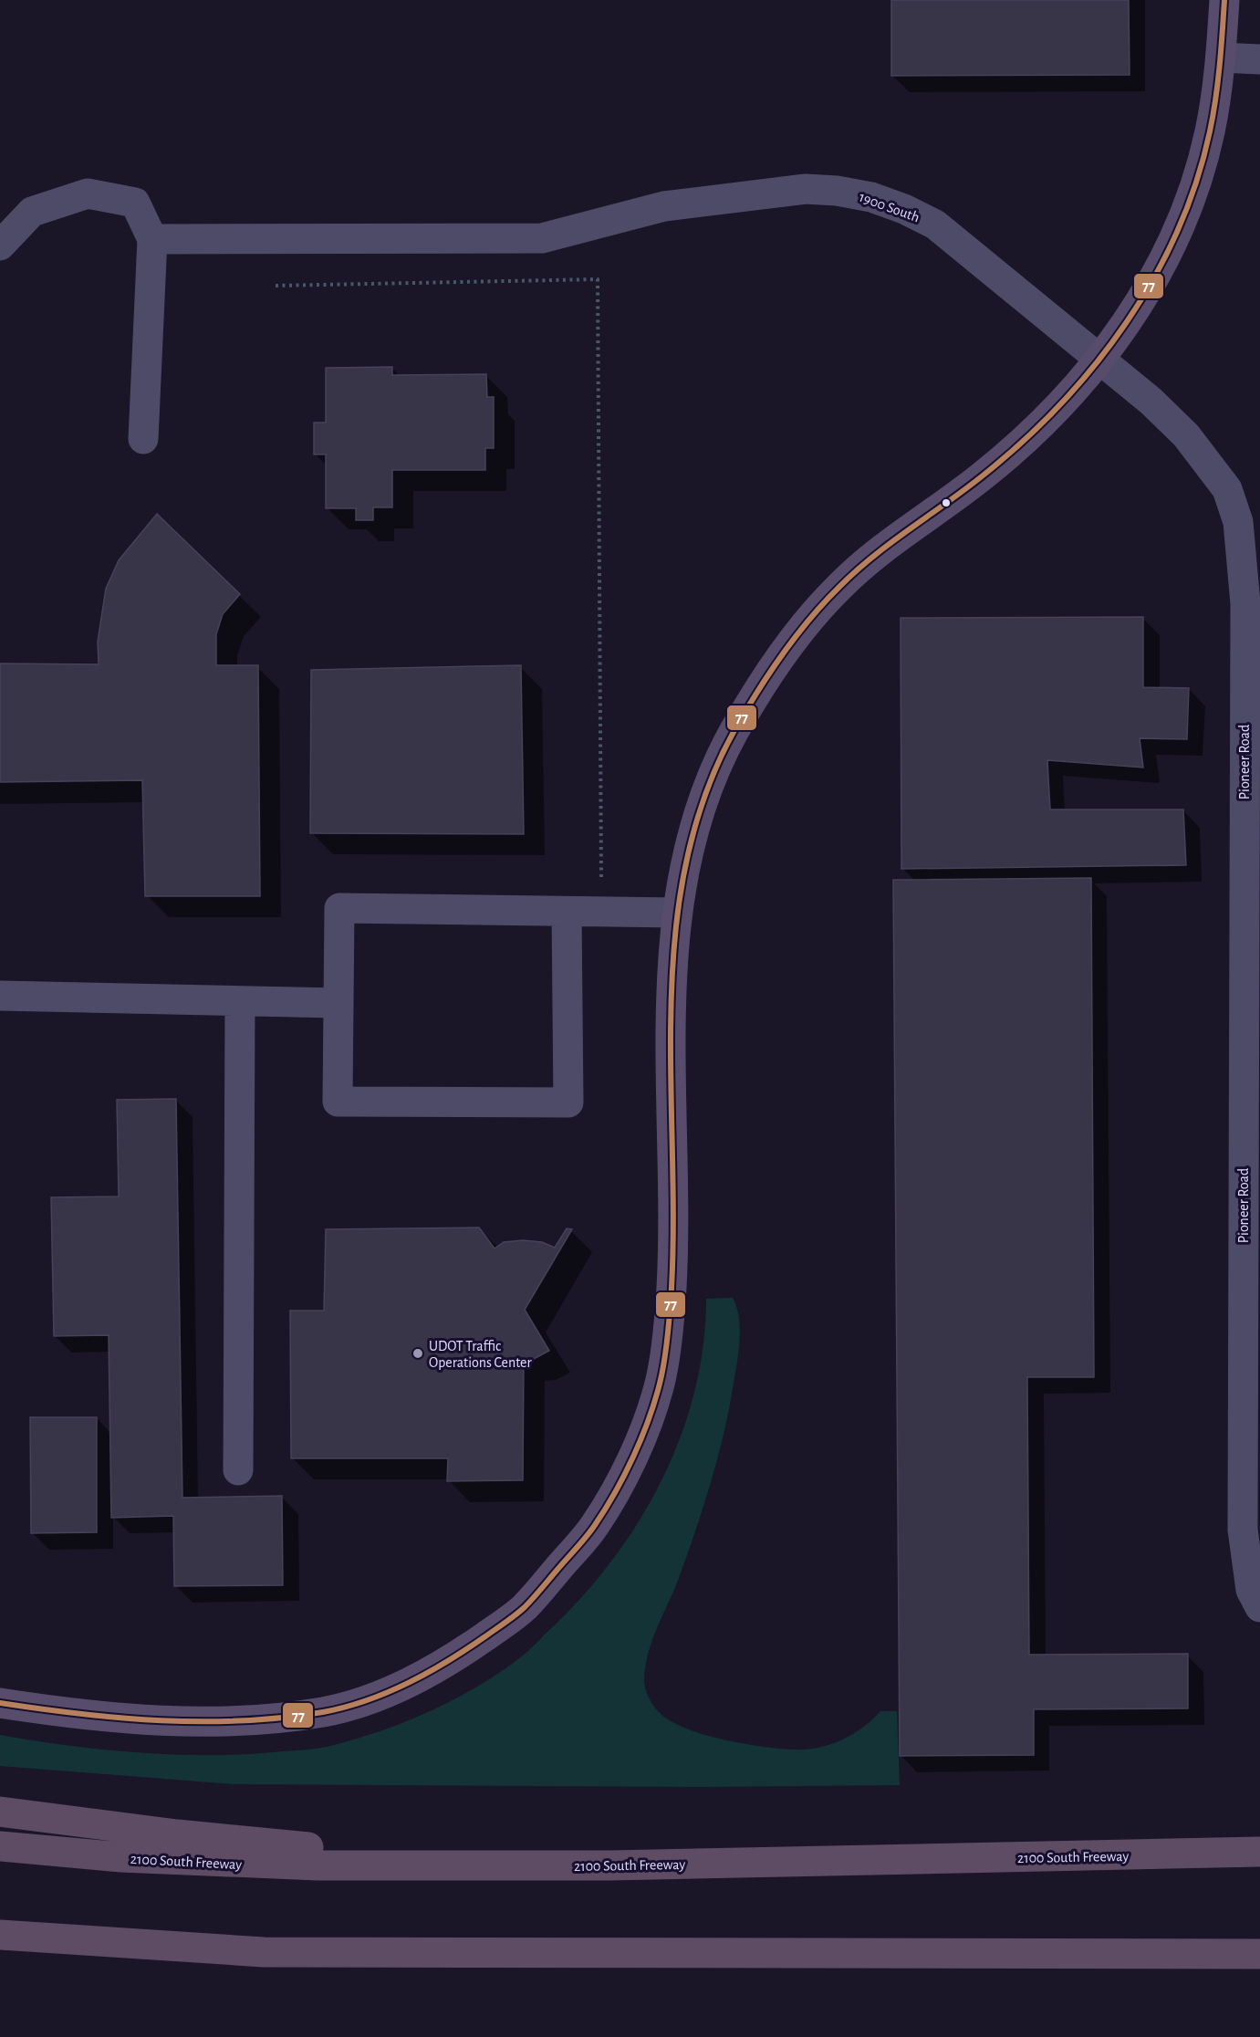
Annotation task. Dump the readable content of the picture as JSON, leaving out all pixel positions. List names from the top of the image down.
{
  "streets": {
    "highway": ["2100 South Freeway"],
    "street": ["1900 South", "Pioneer Road"]
  },
  "crossings": [
    ["1900 South", "Pioneer Road"]
  ],
  "places": ["UDOT Traffic Operations Center"],
  "lines": ["transit line 77"]
}
